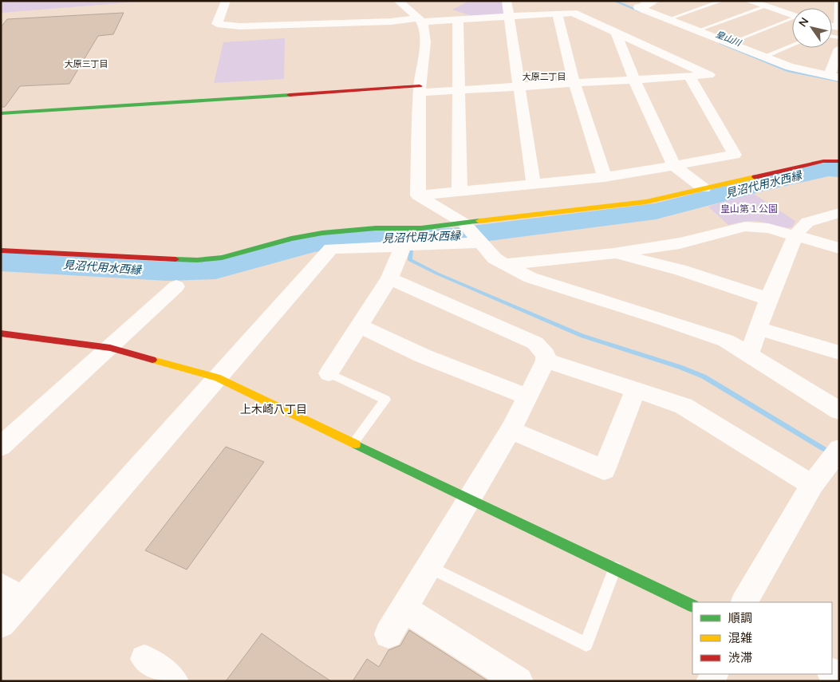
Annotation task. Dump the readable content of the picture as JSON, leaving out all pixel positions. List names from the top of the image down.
{
  "districts": ["大原三丁目", "大原二丁目", "上木崎八丁目"],
  "water": ["皇山川", "見沼代用水西縁"],
  "parks": ["皇山第１公園"],
  "legend": ["順調", "混雑", "渋滞"],
  "north": "top left"
}
